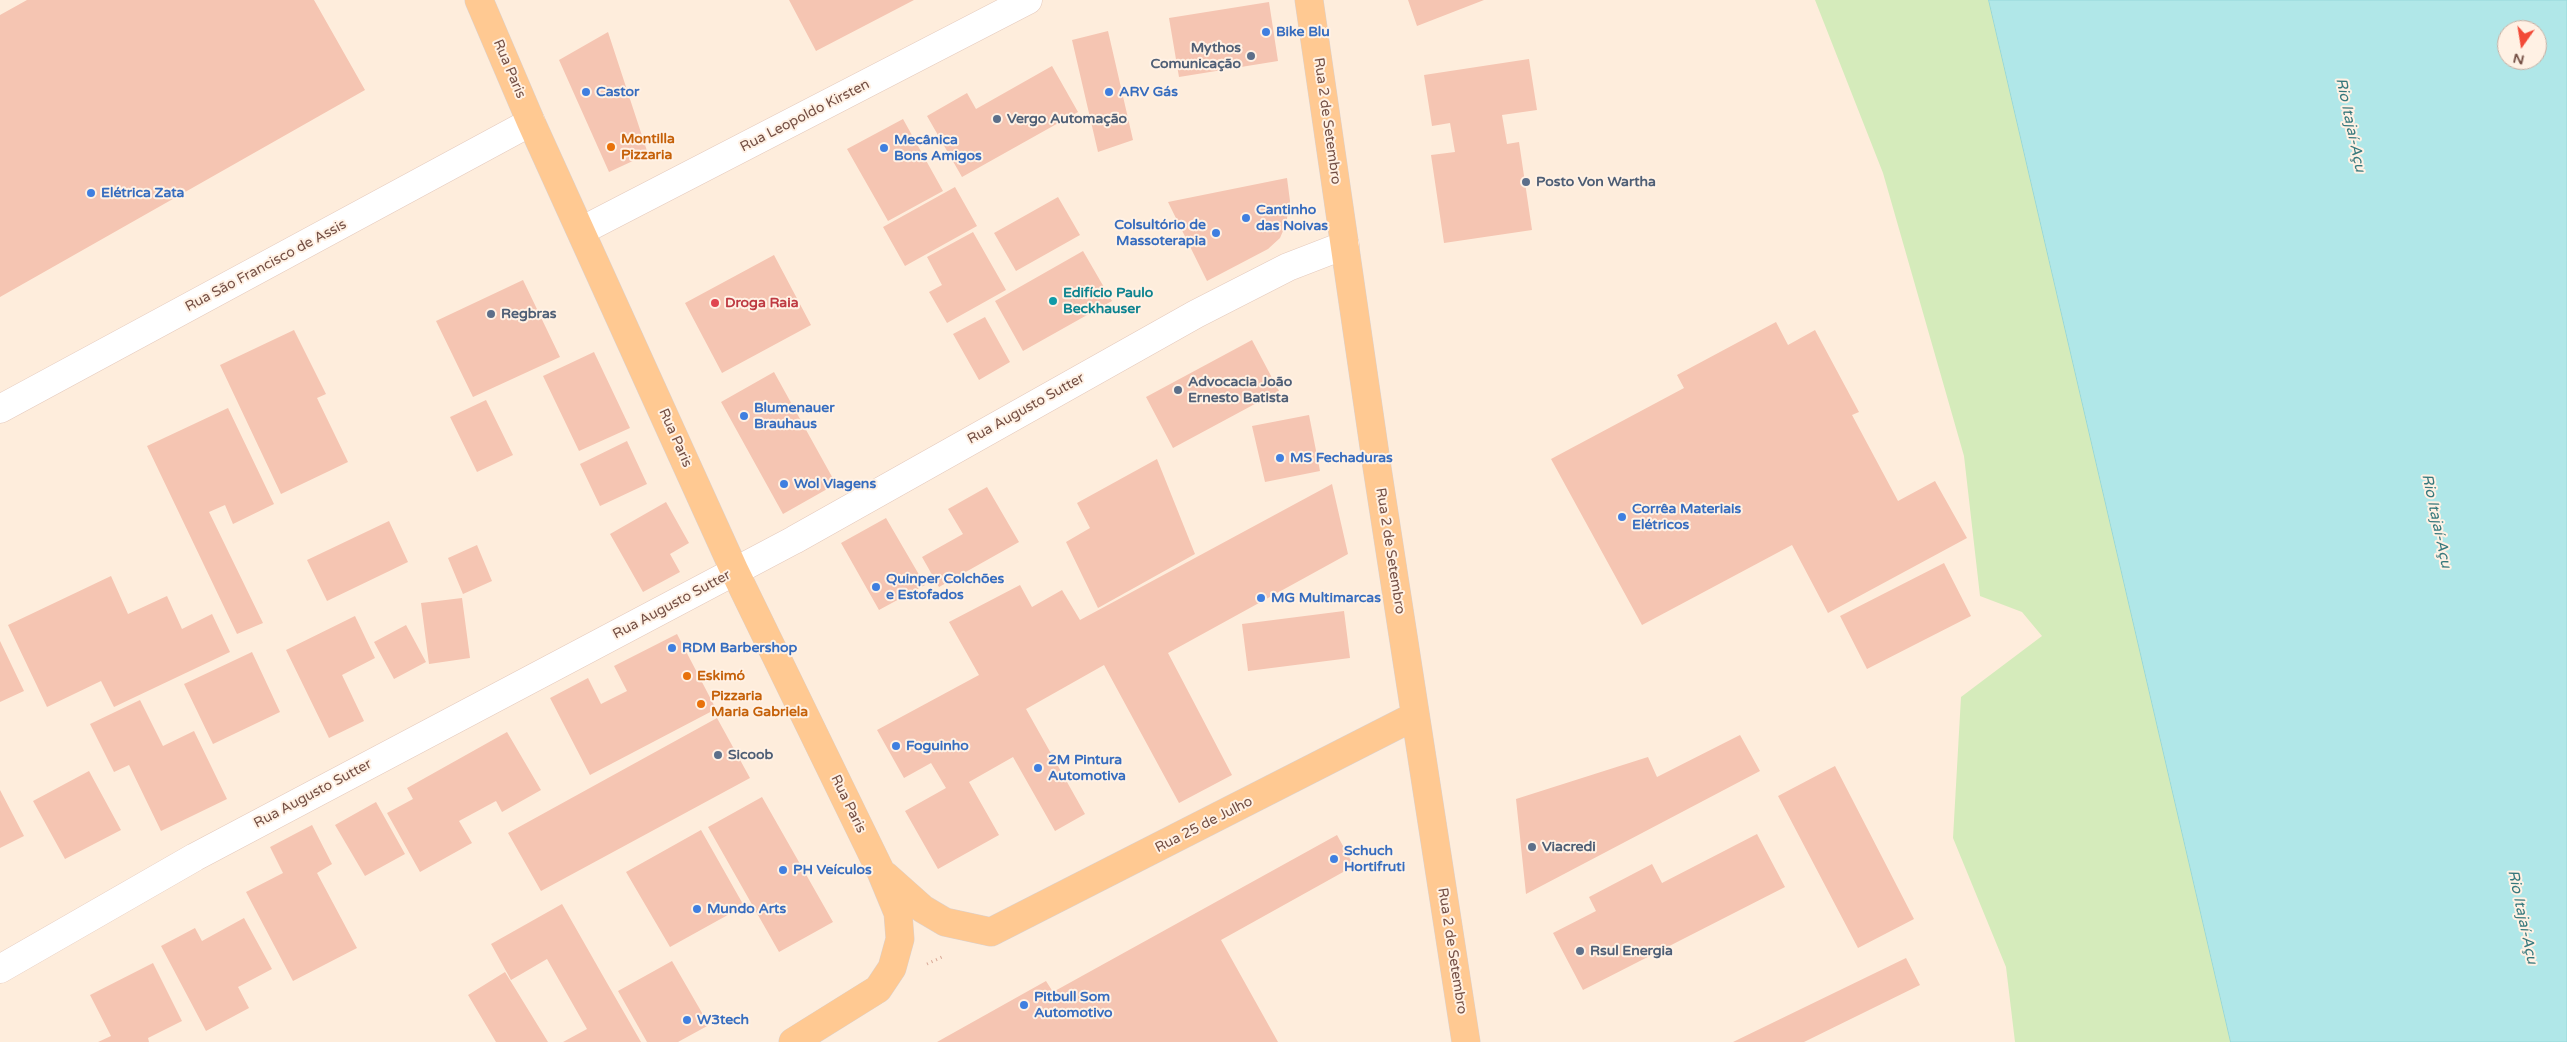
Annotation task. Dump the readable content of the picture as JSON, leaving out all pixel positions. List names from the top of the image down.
{
  "streets": {
    "main road": ["Rua Paris", "Rua 2 de Setembro", "Rua 25 de Julho"],
    "street": ["Rua Leopoldo Kirsten", "Rua São Francisco de Assis", "Rua Augusto Sutter"]
  },
  "crossings": [
    ["Rua Paris", "Rua Leopoldo Kirsten"],
    ["Rua Paris", "Rua São Francisco de Assis"],
    ["Rua Paris", "Rua Augusto Sutter"],
    ["Rua Paris", "Rua 25 de Julho"],
    ["Rua 2 de Setembro", "Rua Augusto Sutter"],
    ["Rua 2 de Setembro", "Rua 25 de Julho"]
  ],
  "water": ["Rio Itajaí-Açu"],
  "places": [
    "Bike Blu",
    "Mythos Comunicação",
    "Castor",
    "ARV Gás",
    "Vergo Automação",
    "Montilla Pizzaria",
    "Mecânica Bons Amigos",
    "Posto Von Wartha",
    "Elétrica Zata",
    "Cantinho das Noivas",
    "Colsultório de Massoterapia",
    "Edifício Paulo Beckhauser",
    "Droga Raia",
    "Regbras",
    "Advocacia João Ernesto Batista",
    "Blumenauer Brauhaus",
    "MS Fechaduras",
    "Wol Viagens",
    "Corrêa Materiais Elétricos",
    "Quinper Colchões e Estofados",
    "MG Multimarcas",
    "RDM Barbershop",
    "Eskimó",
    "Pizzaria Maria Gabriela",
    "Foguinho",
    "Sicoob",
    "2M Pintura Automotiva",
    "Viacredi",
    "Schuch Hortifruti",
    "PH Veículos",
    "Mundo Arts",
    "Rsul Energia",
    "Pitbull Som Automotivo",
    "W3tech"
  ],
  "north": "bottom"
}
